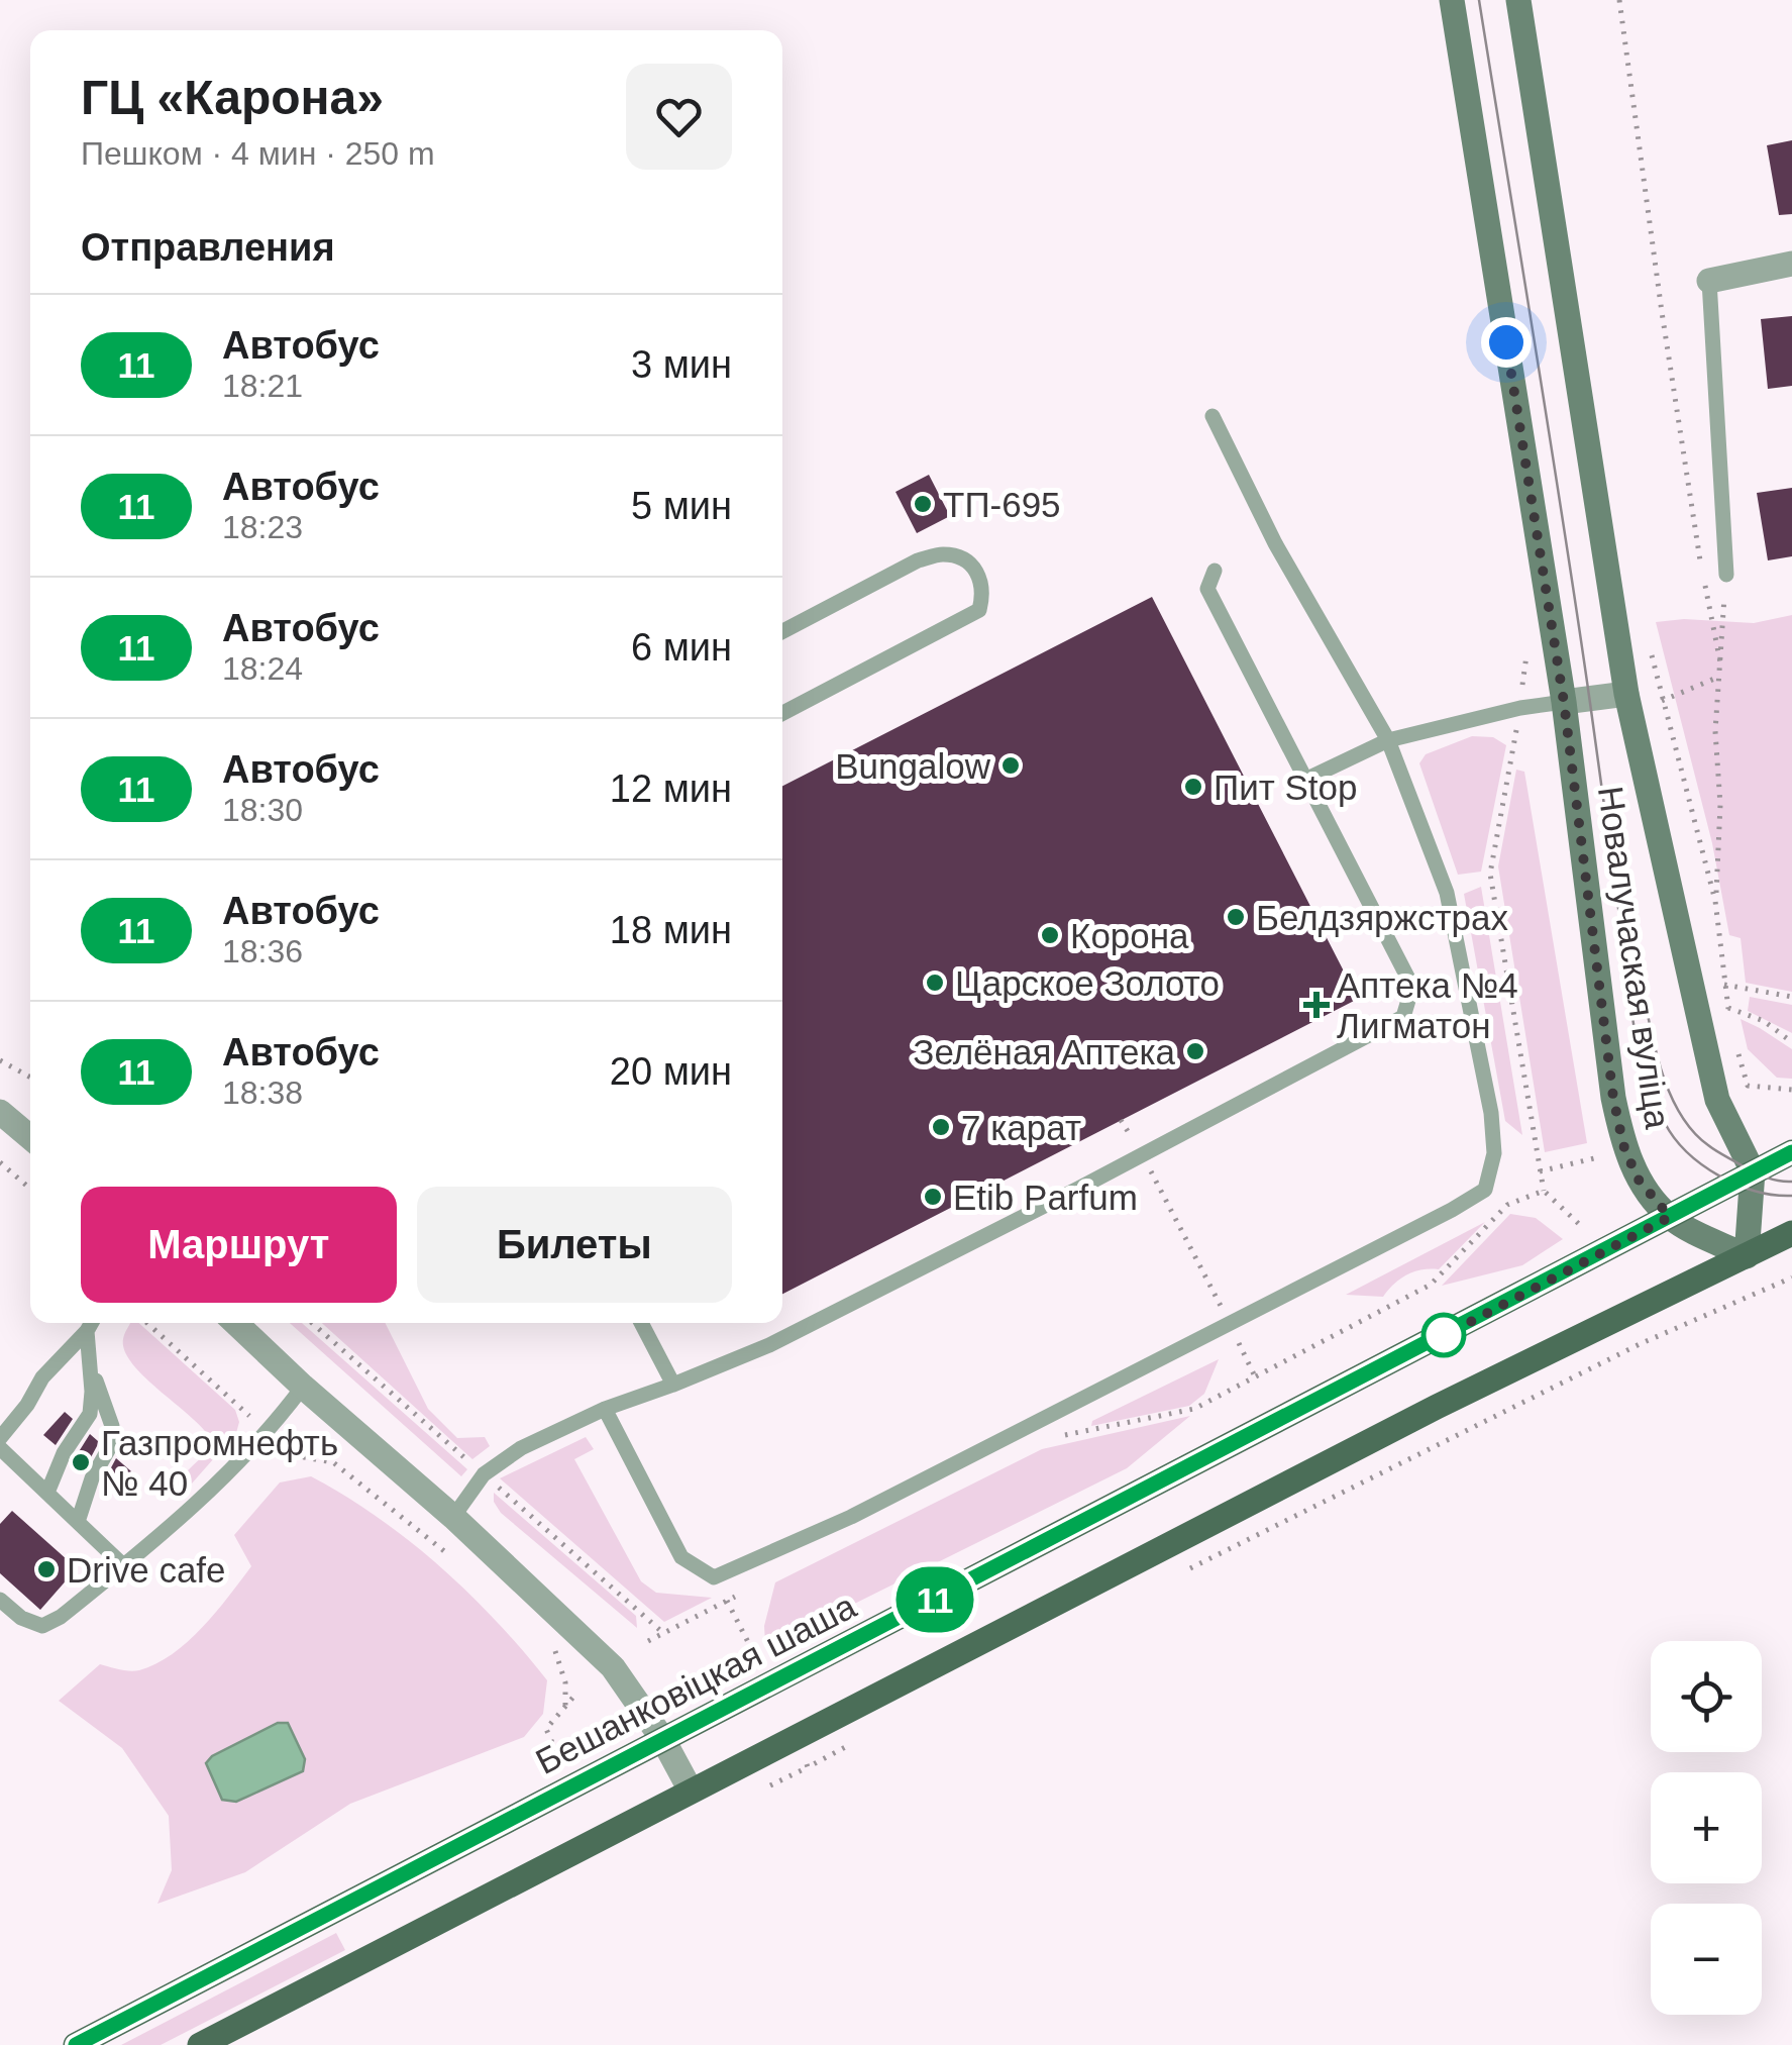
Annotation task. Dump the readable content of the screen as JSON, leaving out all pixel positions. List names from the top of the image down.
{
  "streets": {
    "main road": ["Новалучаская вуліца", "Бешанковіцкая шаша"]
  },
  "crossings": [
    ["Новалучаская вуліца", "Бешанковіцкая шаша"]
  ],
  "places": {
    "other": [
      "ТП-695",
      "Bungalow",
      "Пит Stop",
      "Белдзяржстрах",
      "Корона",
      "Царское Золото",
      "Зелёная Аптека",
      "7 карат",
      "Etib Parfum",
      "Газпромнефть № 40",
      "Drive cafe"
    ],
    "health": ["Аптека №4 Лигматон"]
  },
  "lines": ["bus line 11"],
  "page": {
    "on_map": "11",
    "heading": [
      ["ГЦ «Карона»", "Пешком · 4 мин · 250 m"],
      "Отправления"
    ],
    "list": [
      {
        "mark": "11",
        "name": "Автобус",
        "note": "18:21",
        "value": "3 мин"
      },
      {
        "mark": "11",
        "name": "Автобус",
        "note": "18:23",
        "value": "5 мин"
      },
      {
        "mark": "11",
        "name": "Автобус",
        "note": "18:24",
        "value": "6 мин"
      },
      {
        "mark": "11",
        "name": "Автобус",
        "note": "18:30",
        "value": "12 мин"
      },
      {
        "mark": "11",
        "name": "Автобус",
        "note": "18:36",
        "value": "18 мин"
      },
      {
        "mark": "11",
        "name": "Автобус",
        "note": "18:38",
        "value": "20 мин"
      }
    ],
    "buttons": ["Маршрут", "Билеты"],
    "map_buttons": ["+", "−"]
  }
}
